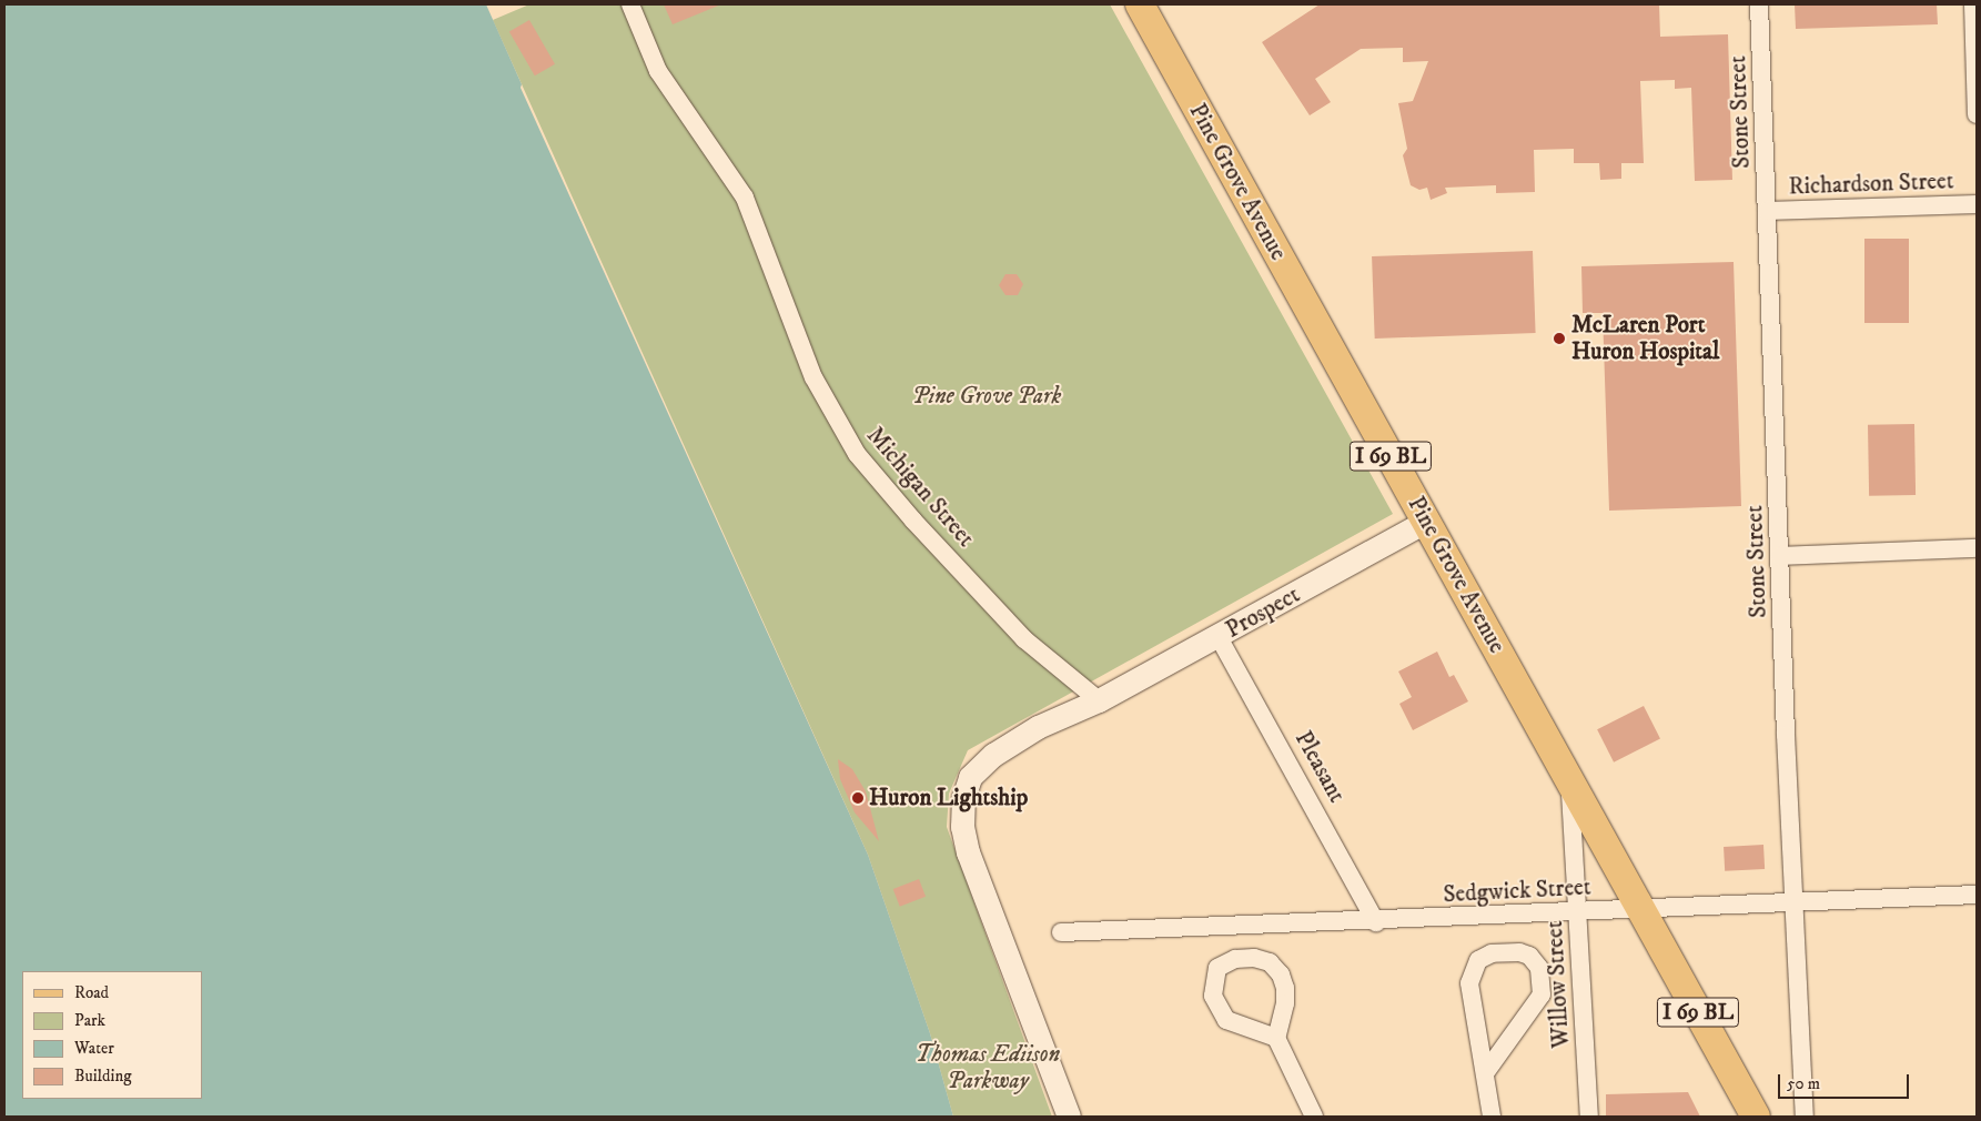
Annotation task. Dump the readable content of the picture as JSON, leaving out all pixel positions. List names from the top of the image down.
{
  "streets": {
    "main road": ["Pine Grove Avenue", "I 69 BL"],
    "street": [
      "Stone Street",
      "Richardson Street",
      "Michigan Street",
      "Prospect",
      "Pleasant",
      "Sedgwick Street",
      "Willow Street"
    ]
  },
  "crossings": [
    ["Stone Street", "Richardson Street"],
    ["Stone Street", "Sedgwick Street"],
    ["Pine Grove Avenue", "Prospect"],
    ["Pine Grove Avenue", "Sedgwick Street"],
    ["Pine Grove Avenue", "Willow Street"],
    ["Michigan Street", "Prospect"],
    ["Prospect", "Pleasant"],
    ["Pleasant", "Sedgwick Street"],
    ["Sedgwick Street", "Willow Street"]
  ],
  "parks": ["Pine Grove Park", "Thomas Ediison Parkway"],
  "places": ["McLaren Port Huron Hospital", "Huron Lightship"],
  "legend": [
    "Road",
    "Park",
    "Water",
    "Building"
  ],
  "scale_bar": "50 m"
}
